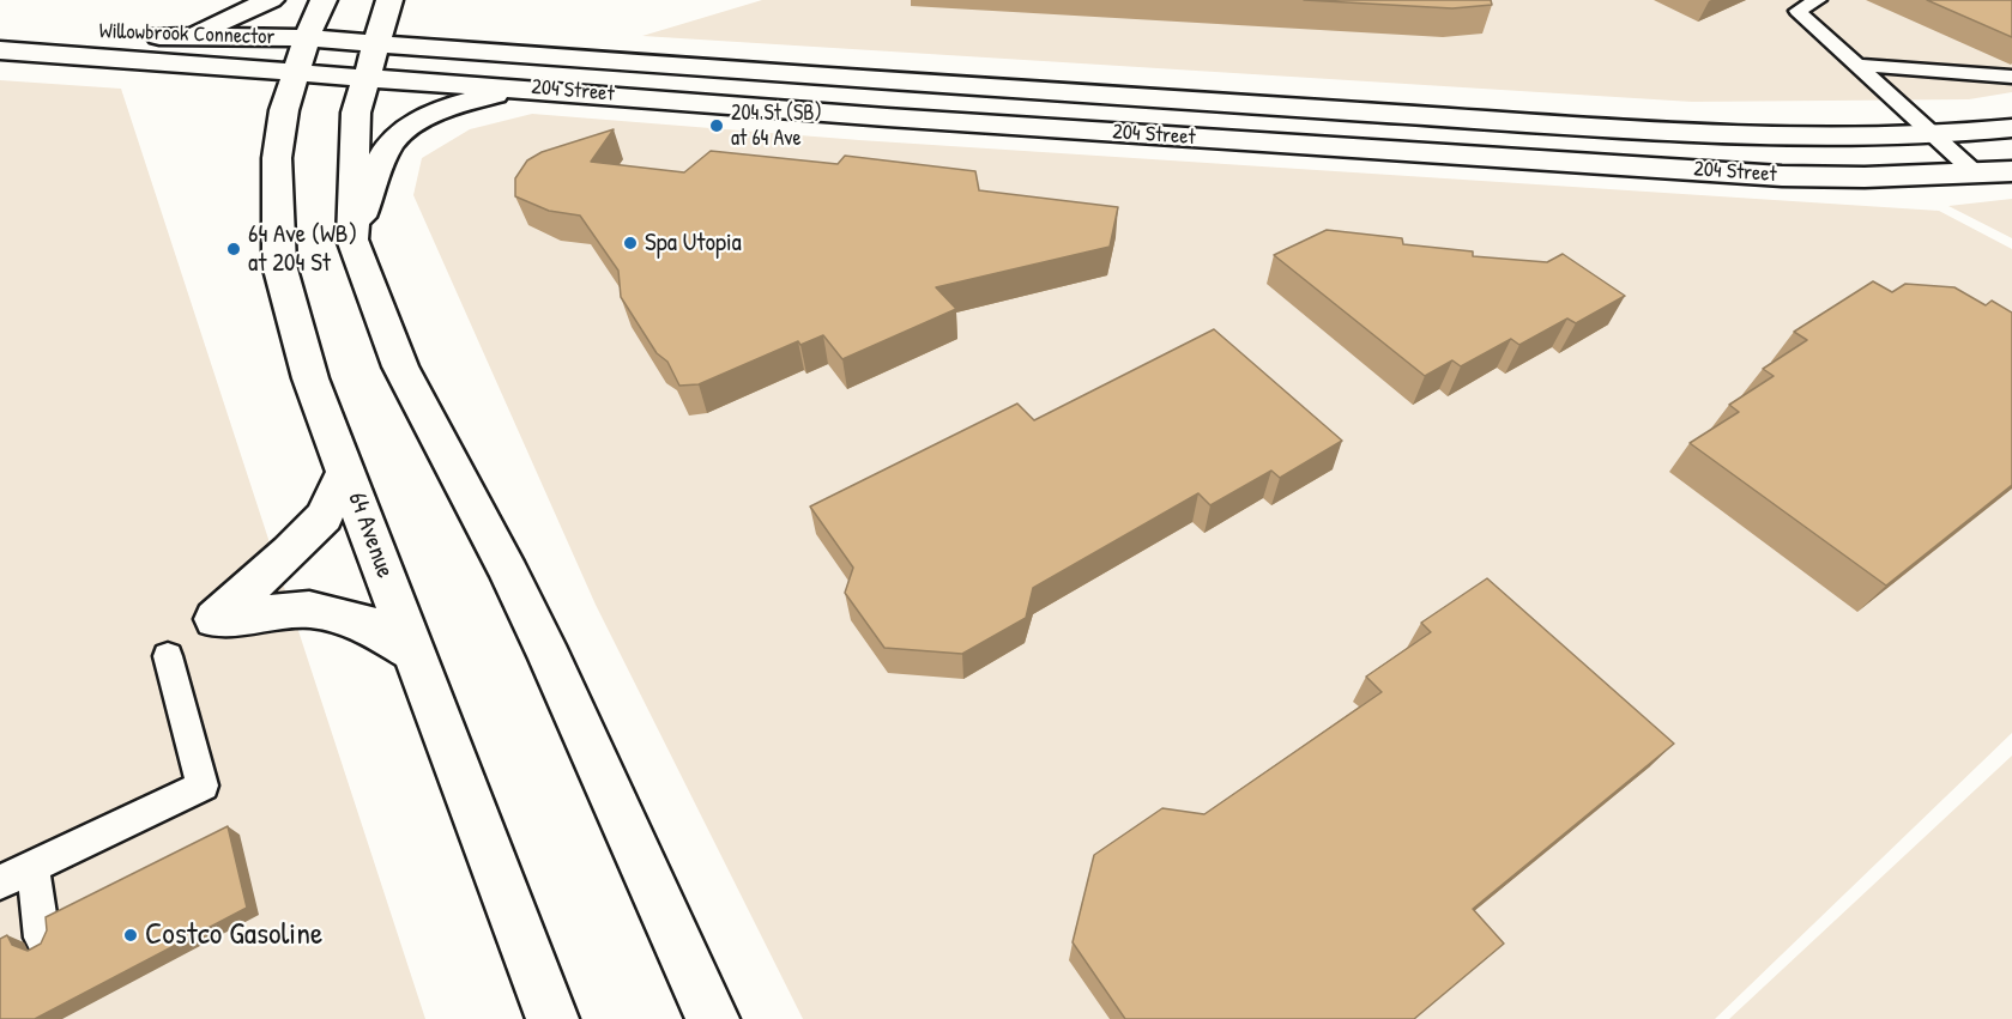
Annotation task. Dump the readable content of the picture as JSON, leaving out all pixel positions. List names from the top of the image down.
{
  "streets": {
    "main road": ["Willowbrook Connector", "204 Street", "64 Avenue"]
  },
  "crossings": [
    ["Willowbrook Connector", "204 Street"],
    ["Willowbrook Connector", "64 Avenue"],
    ["204 Street", "64 Avenue"]
  ],
  "places": [
    "204 St (SB) at 64 Ave",
    "Spa Utopia",
    "64 Ave (WB) at 204 St",
    "Costco Gasoline"
  ]
}
